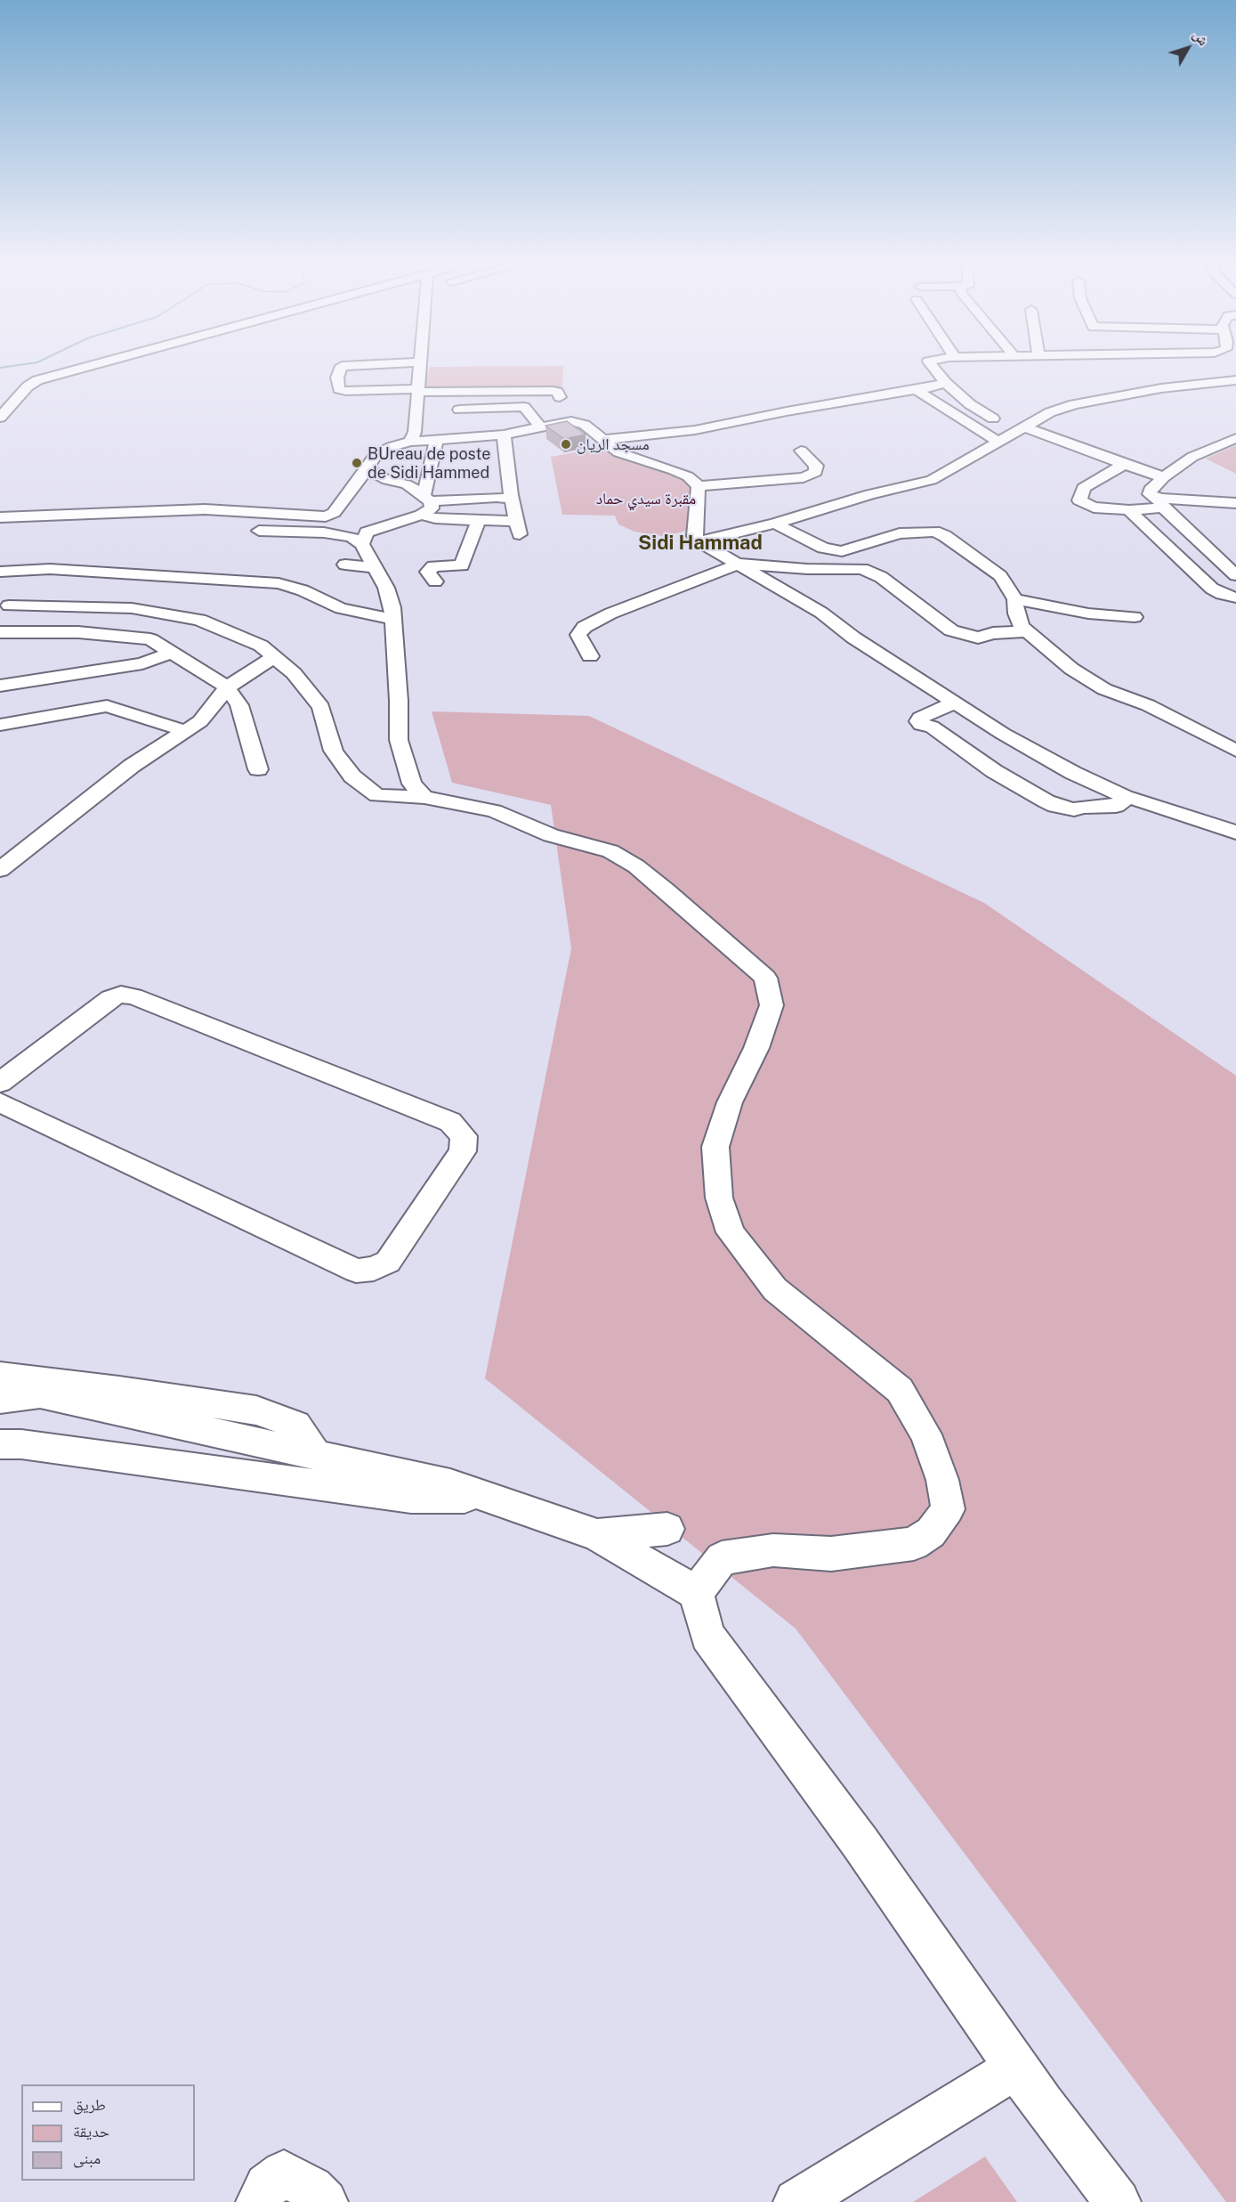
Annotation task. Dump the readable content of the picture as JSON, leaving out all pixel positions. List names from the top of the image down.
{
  "districts": ["Sidi Hammad"],
  "parks": ["مقبرة سيدي حماد"],
  "places": ["مسجد الريان", "BUreau de poste de Sidi Hammed"],
  "legend": ["طريق", "حديقة", "مبنى"],
  "north": "top right"
}
